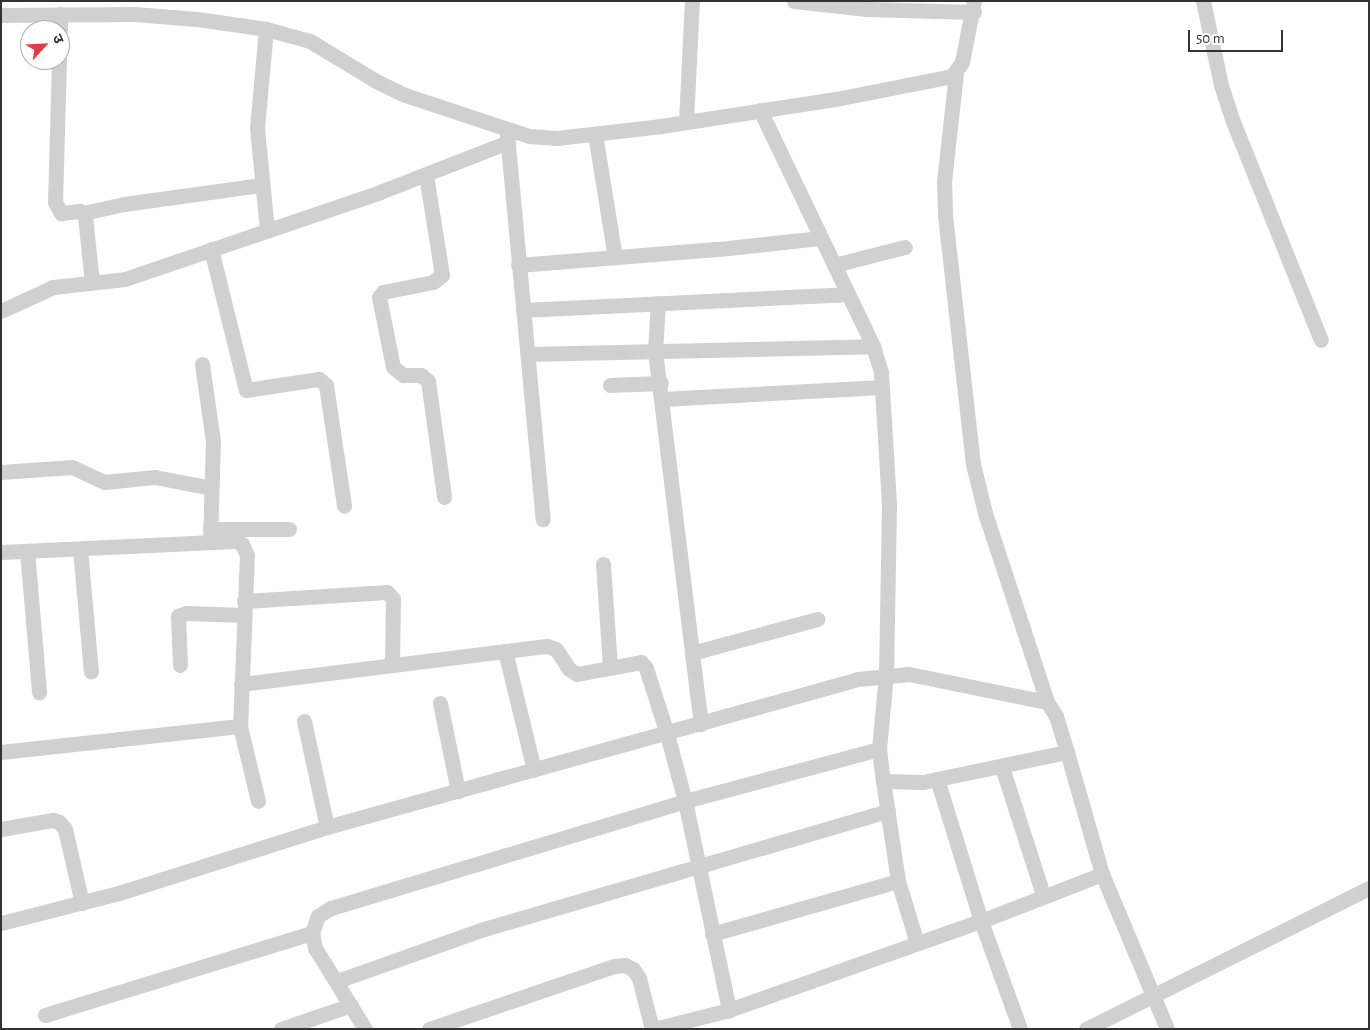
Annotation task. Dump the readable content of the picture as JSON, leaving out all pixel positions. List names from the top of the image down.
{
  "scale_bar": "50 m",
  "north": "top right"
}
